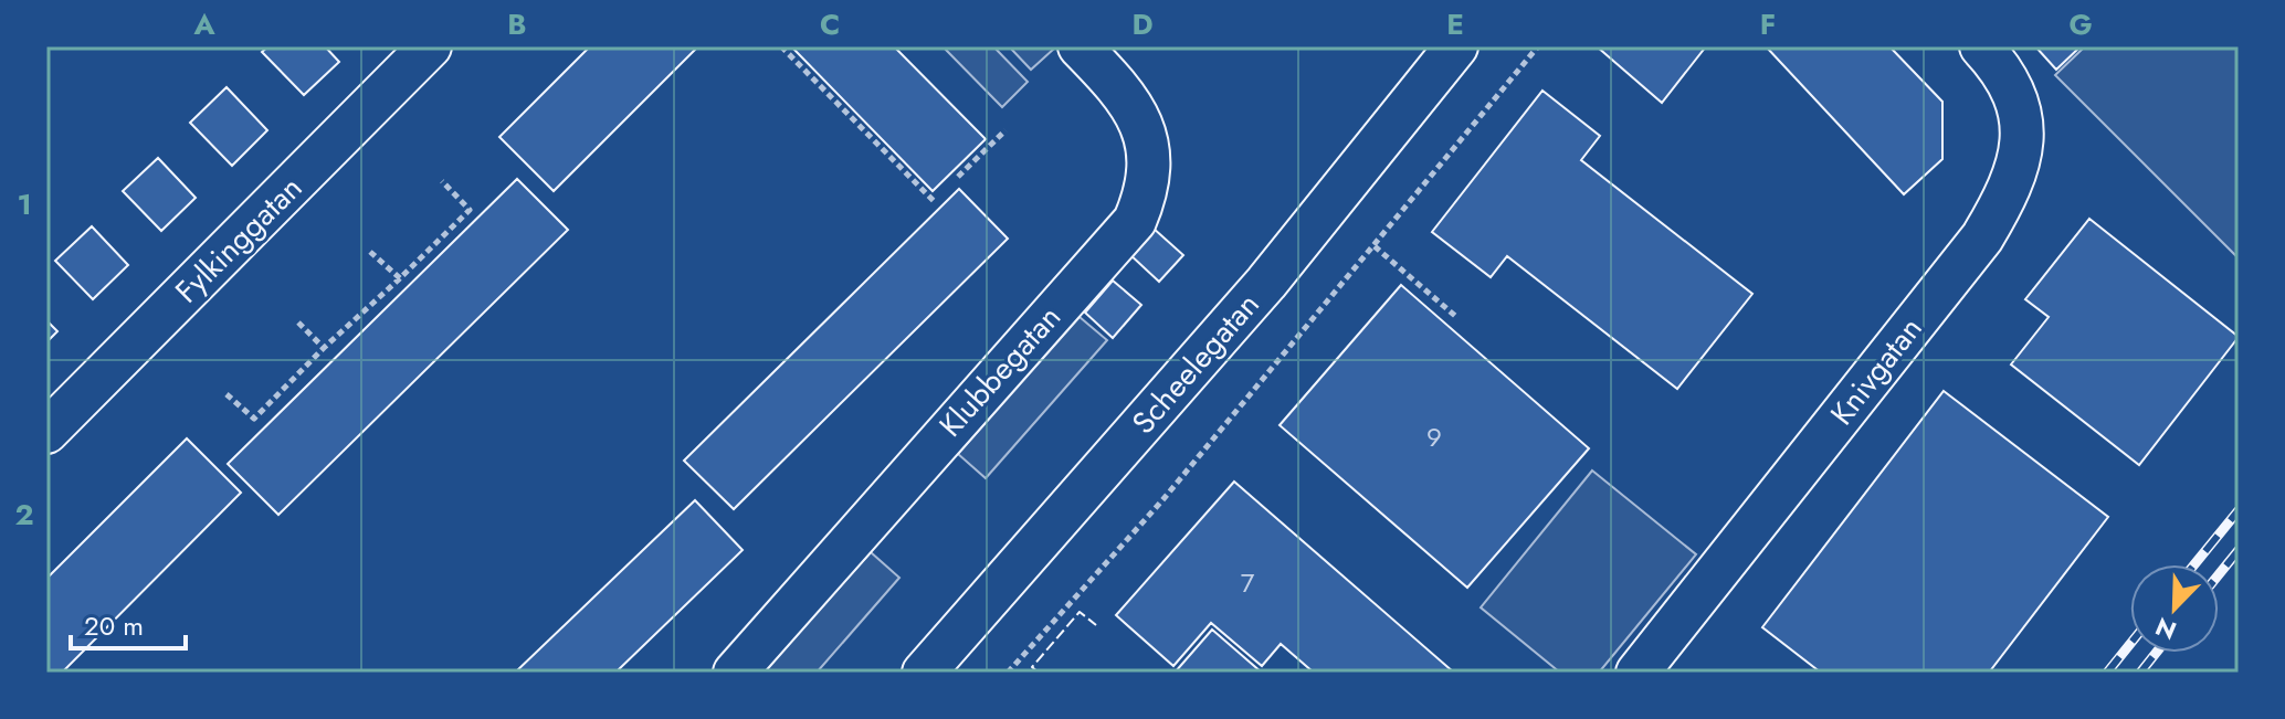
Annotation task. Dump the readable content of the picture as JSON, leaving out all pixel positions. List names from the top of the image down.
{
  "streets": {
    "street": [
      "Fylkinggatan",
      "Scheelegatan",
      "Klubbegatan",
      "Knivgatan"
    ]
  },
  "house_numbers": ["9", "7"],
  "scale_bar": "20 m",
  "north": "bottom left",
  "grid": {
    "columns": [
      "A",
      "B",
      "C",
      "D",
      "E",
      "F",
      "G"
    ],
    "rows": ["1", "2"]
  }
}
